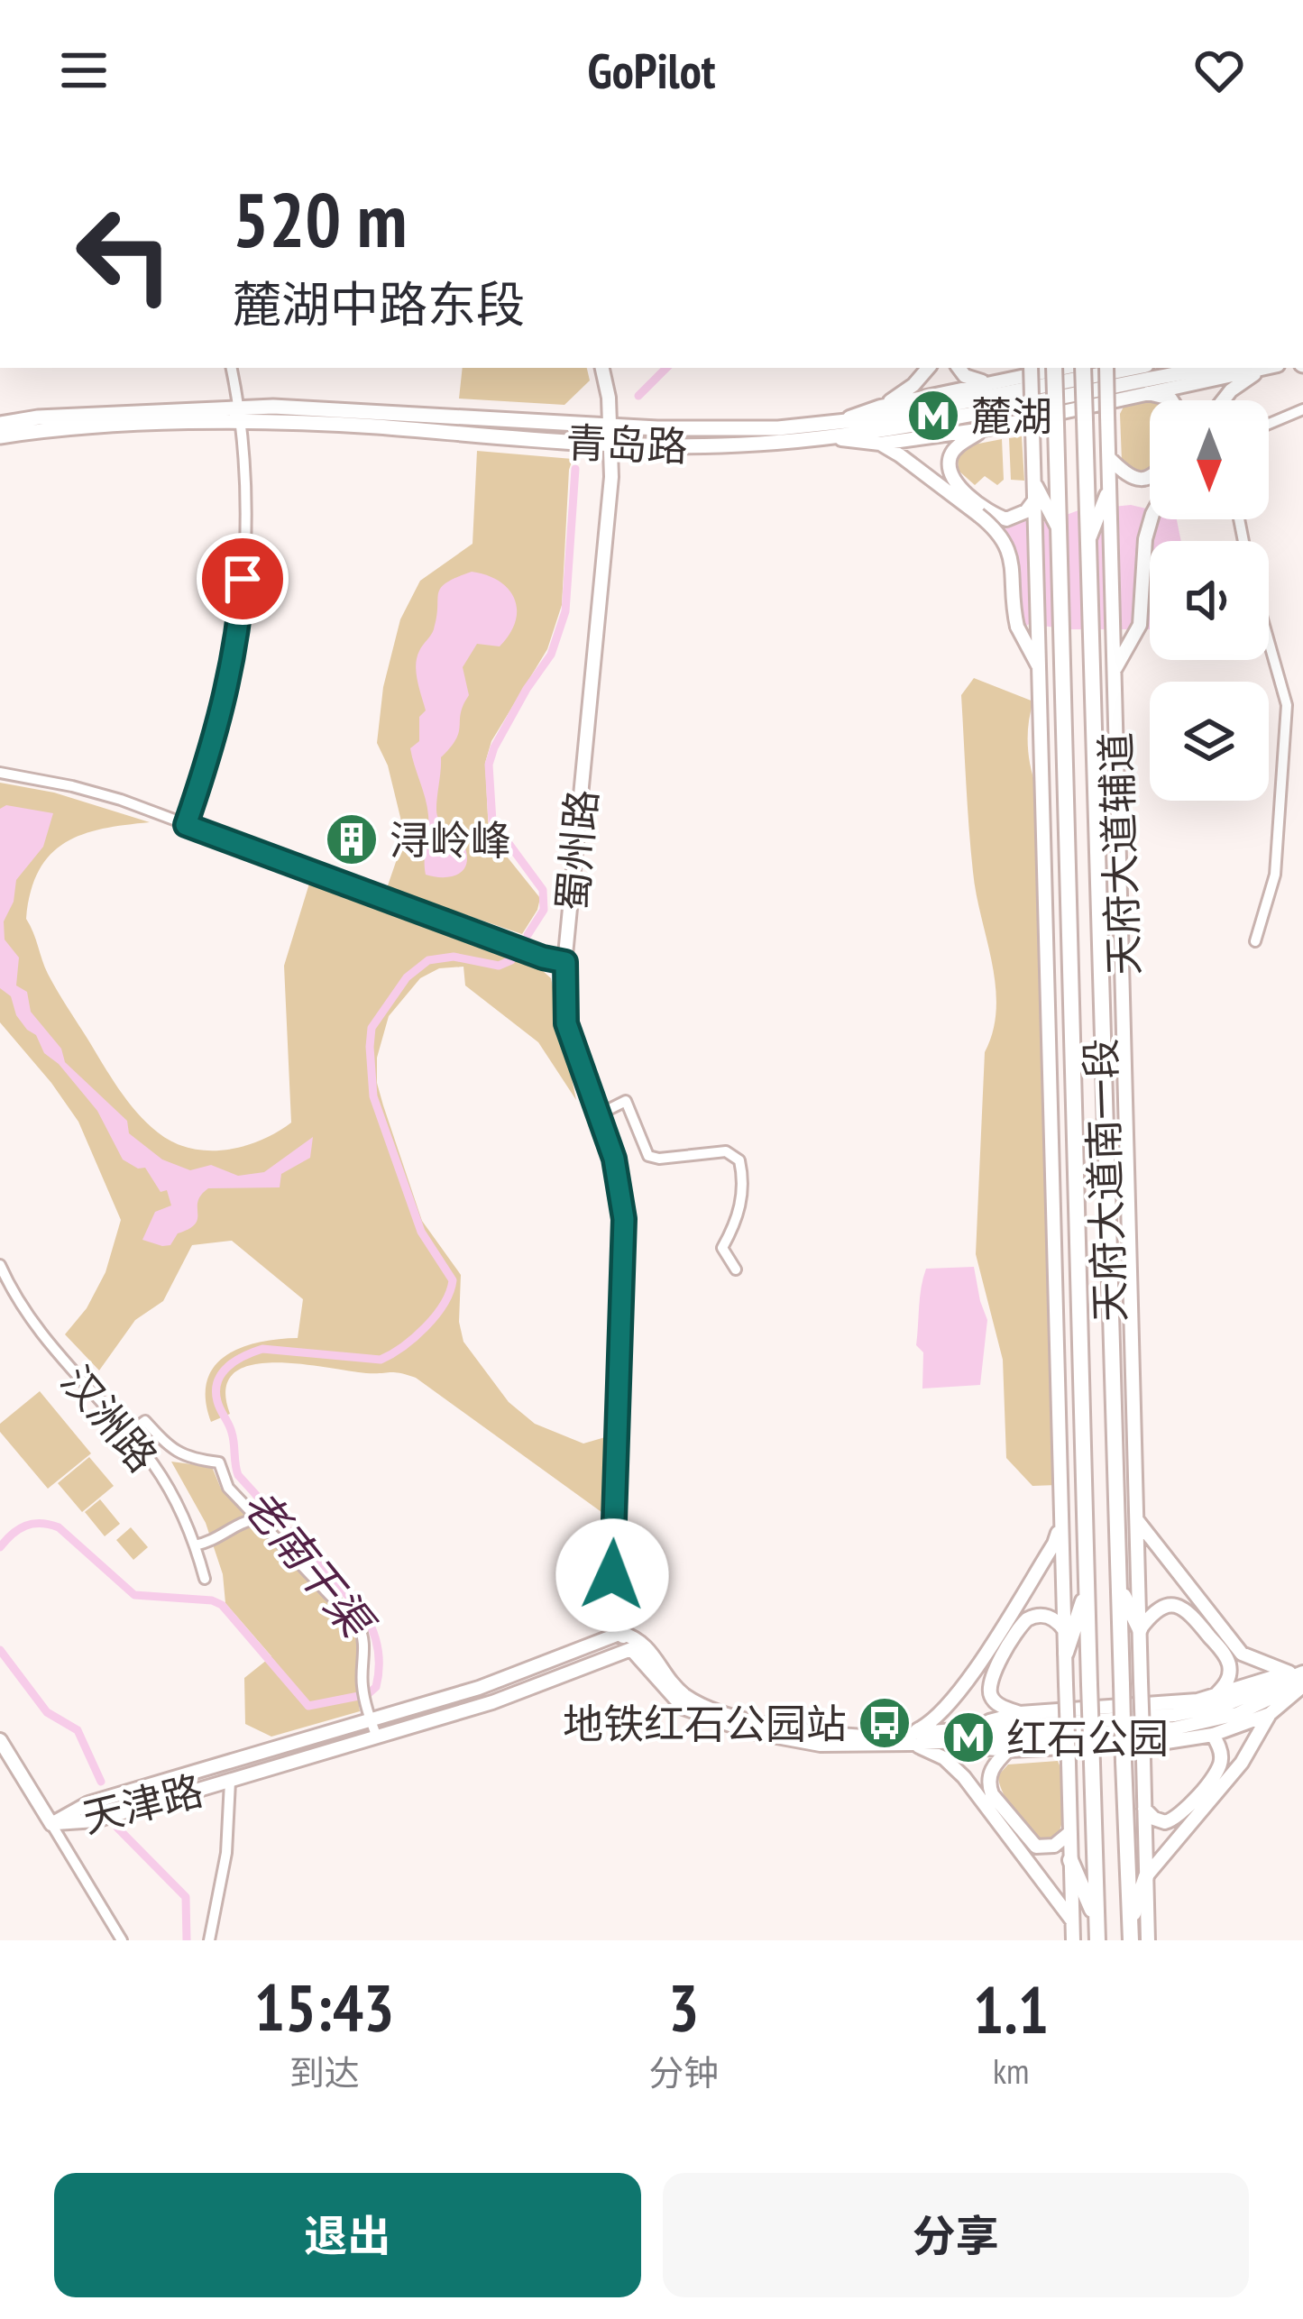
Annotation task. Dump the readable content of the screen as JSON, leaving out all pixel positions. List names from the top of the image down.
{
  "streets": {
    "highway": ["天府大道南一段"],
    "main road": ["青岛路"],
    "street": [
      "蜀州路",
      "天府大道辅道",
      "汉洲路",
      "天津路"
    ]
  },
  "crossings": [
    ["青岛路", "蜀州路"],
    ["蜀州路", "天津路"],
    ["天府大道辅道", "天府大道南一段"]
  ],
  "water": ["老南干渠"],
  "places": {
    "metro station": ["麓湖", "红石公园"],
    "building": ["浔岭峰"],
    "bus stop": ["地铁红石公园站"]
  },
  "north": "bottom",
  "page": {
    "header": "GoPilot",
    "turn": ["520 m", "麓湖中路东段"],
    "eta": [
      "15:43",
      "到达",
      "3",
      "分钟",
      "1.1",
      "km"
    ],
    "buttons": ["退出", "分享"]
  }
}
